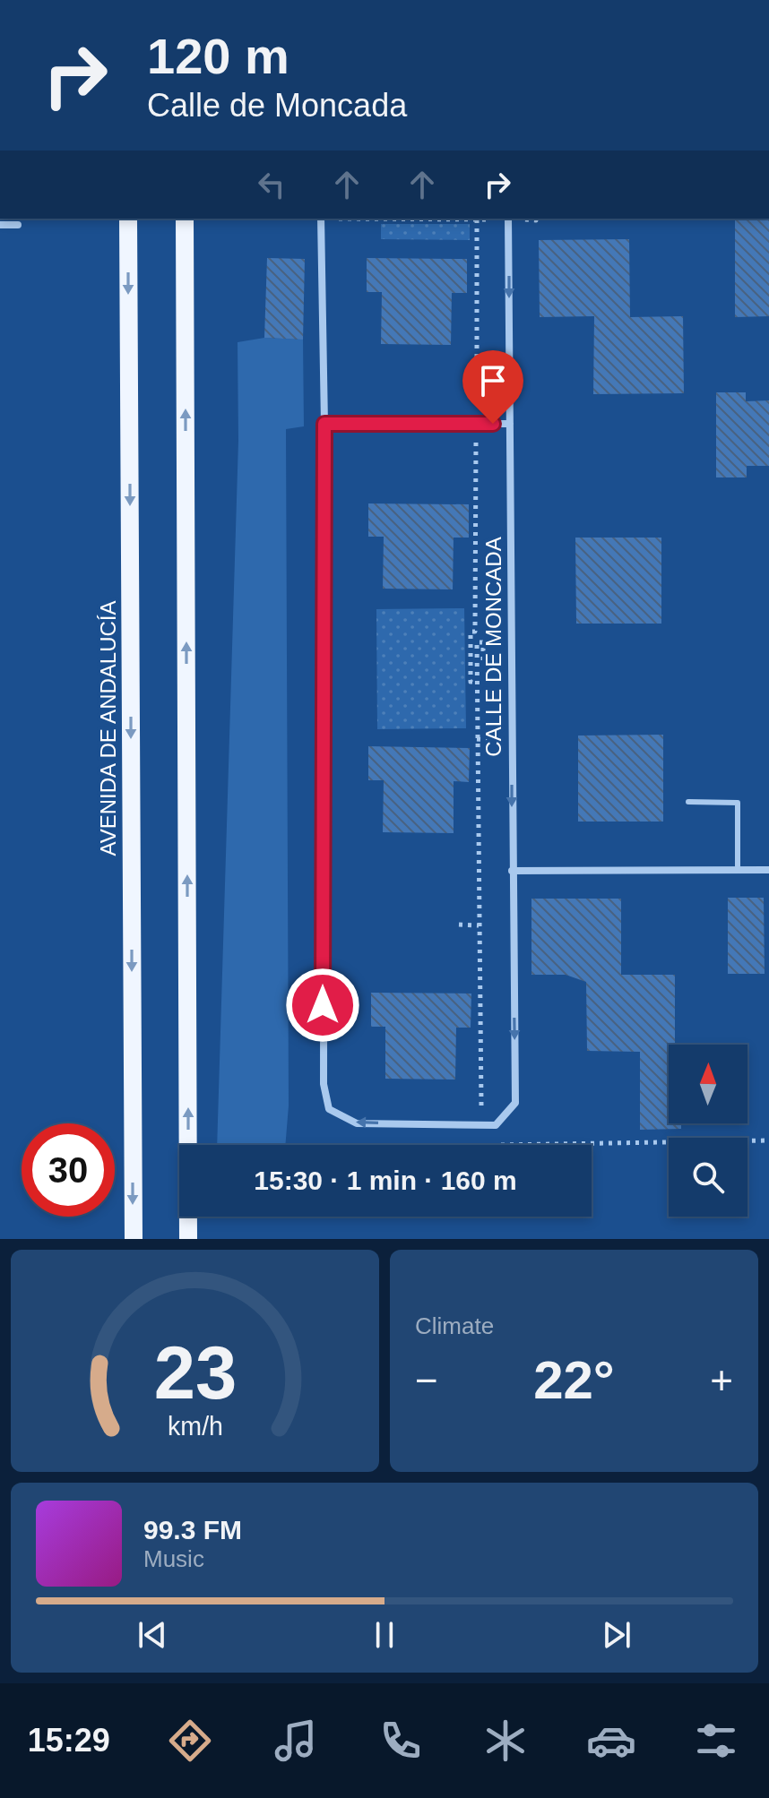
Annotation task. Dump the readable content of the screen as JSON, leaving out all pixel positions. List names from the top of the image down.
{
  "streets": {
    "main road": ["AVENIDA DE ANDALUCÍA"],
    "street": ["CALLE DE MONCADA"]
  },
  "north": "top",
  "page": {
    "turn": ["120 m", "Calle de Moncada"],
    "limit": "30",
    "trip": "15:30 · 1 min · 160 m",
    "tile": "Climate",
    "heat": ["−", "22°", "+"],
    "song": ["99.3 FM", "Music"],
    "tabs": "15:29",
    "gauge": ["23", "km/h"]
  }
}
